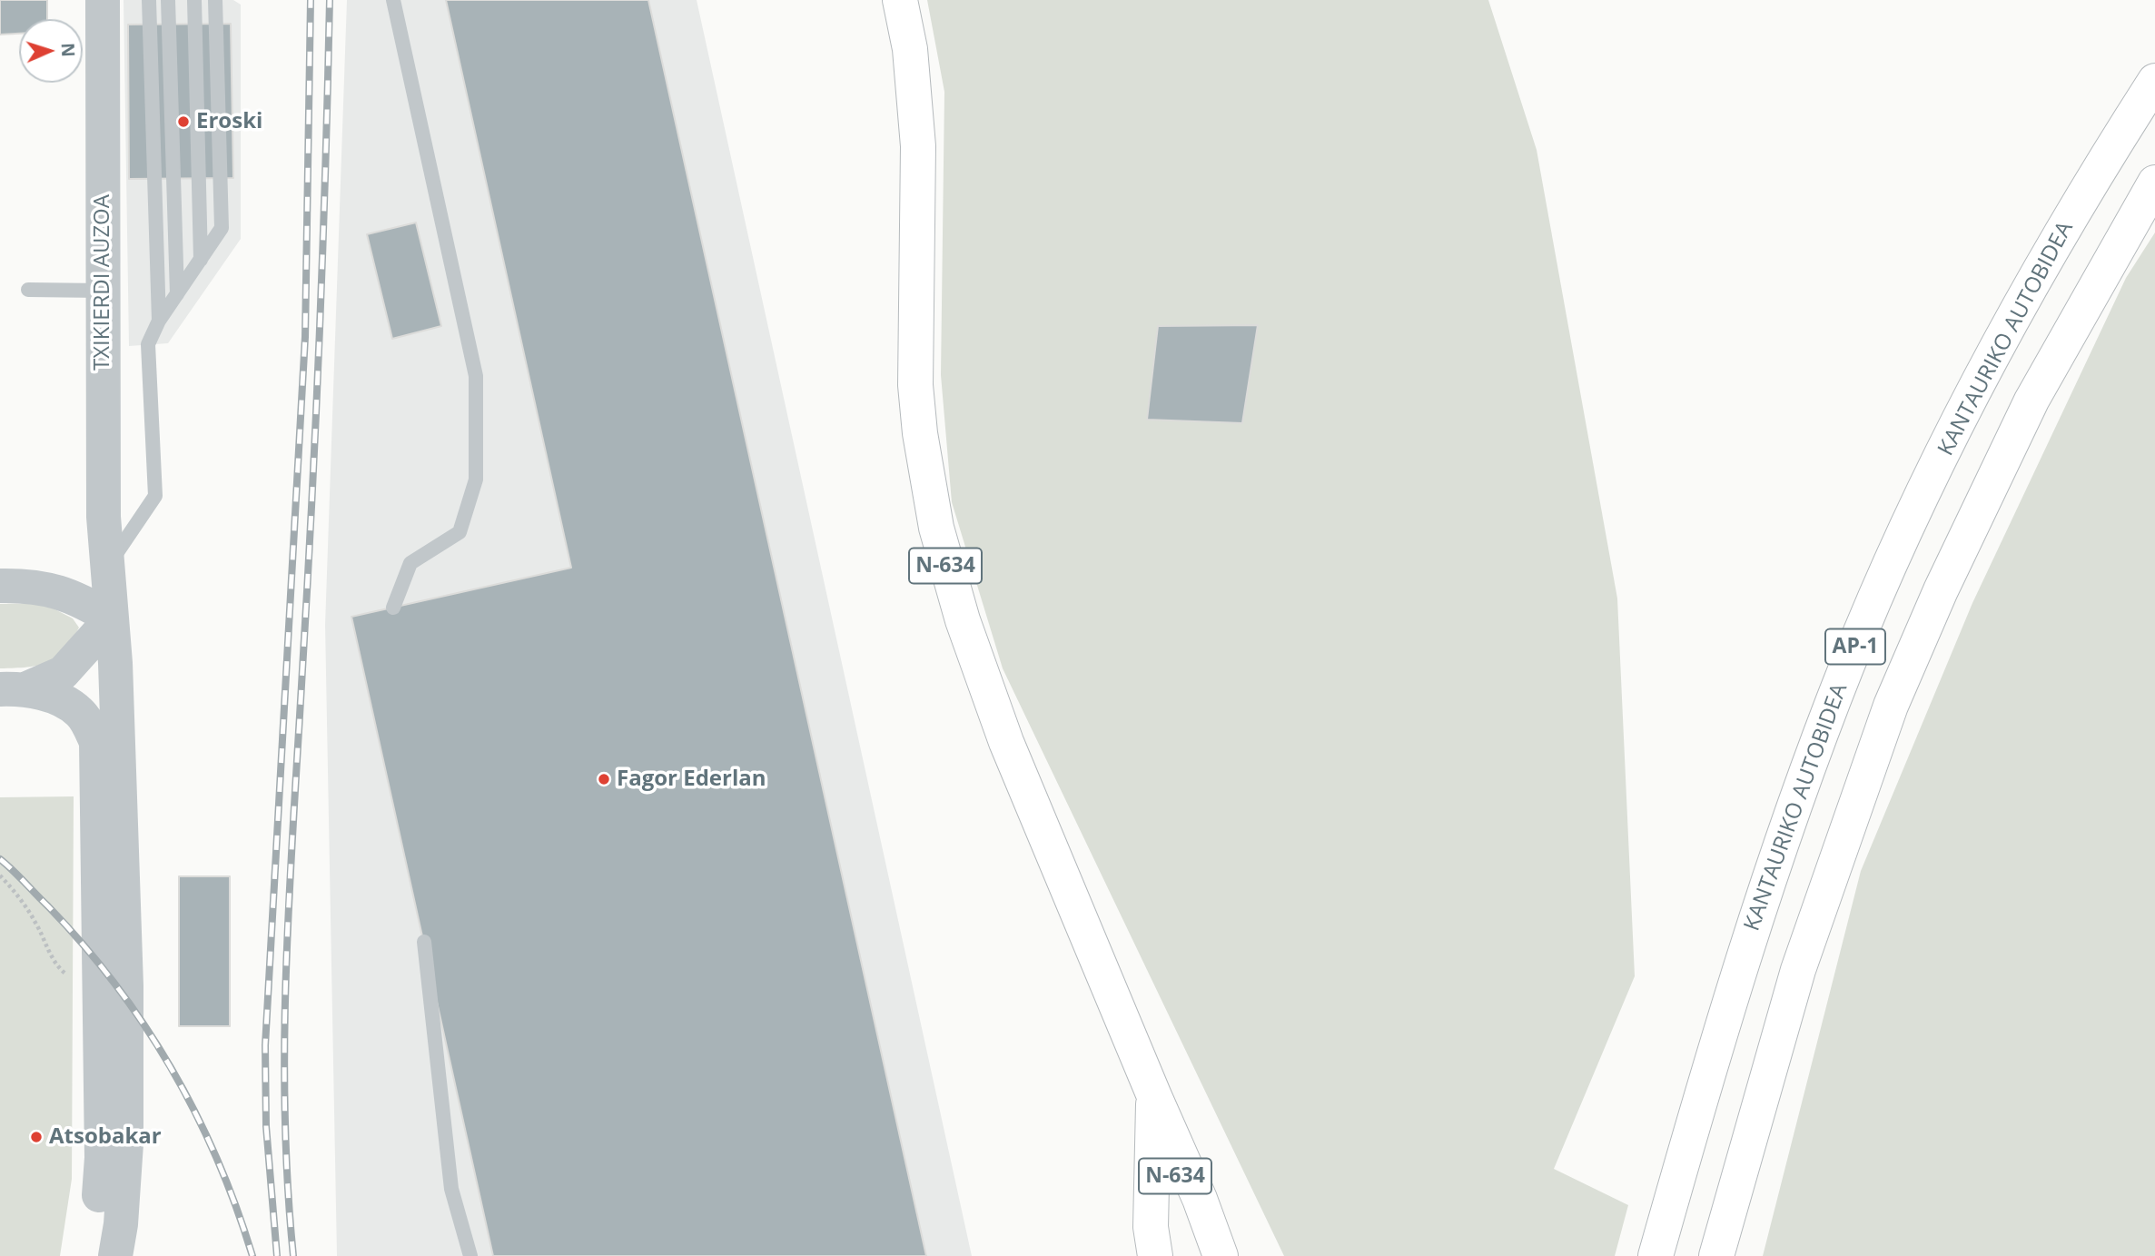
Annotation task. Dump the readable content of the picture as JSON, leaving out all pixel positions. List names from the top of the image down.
{
  "streets": {
    "highway": ["KANTAURIKO AUTOBIDEA", "N-634", "AP-1"],
    "street": ["TXIKIERDI AUZOA"]
  },
  "places": ["Eroski", "Fagor Ederlan", "Atsobakar"],
  "north": "right"
}
